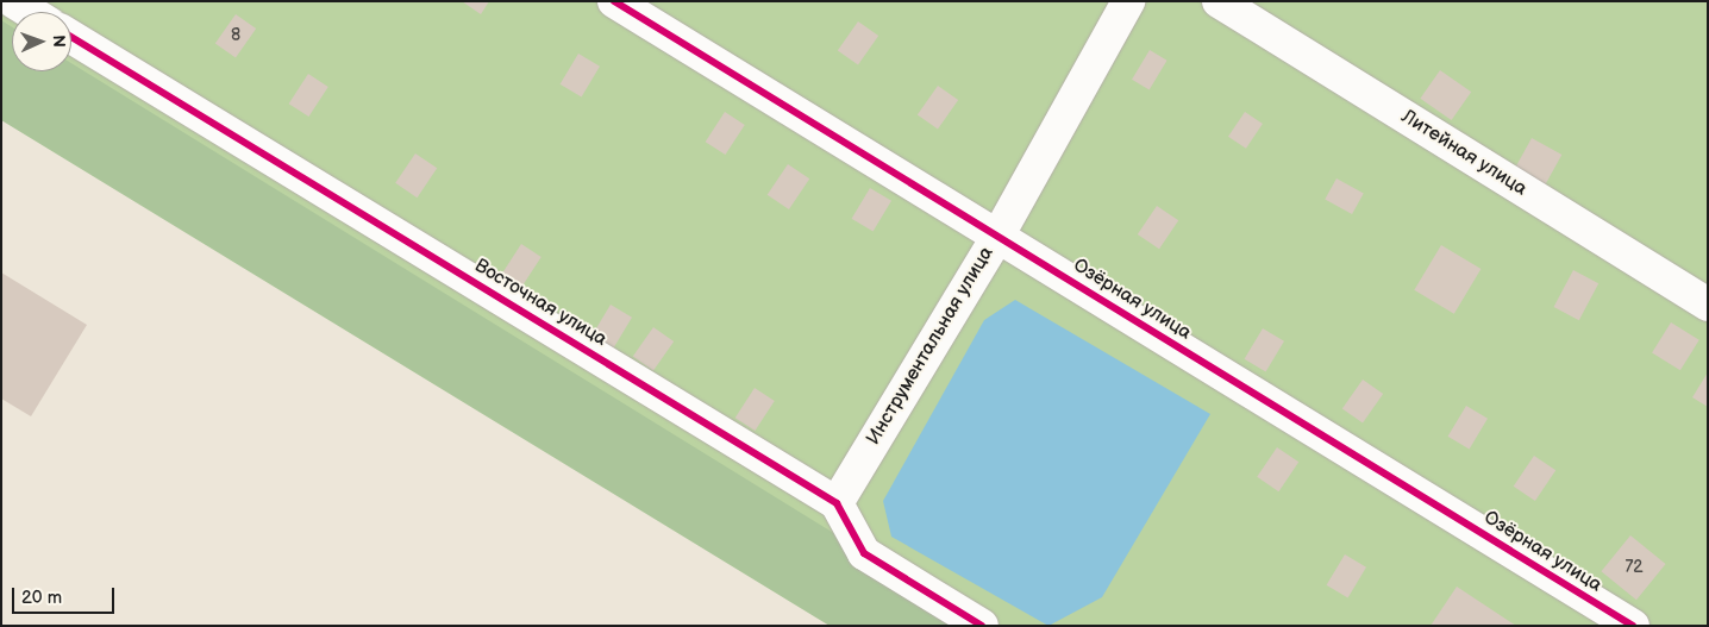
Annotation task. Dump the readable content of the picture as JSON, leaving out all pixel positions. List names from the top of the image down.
{
  "streets": {
    "street": [
      "Литейная улица",
      "Озёрная улица",
      "Восточная улица",
      "Инструментальная улица"
    ]
  },
  "crossings": [
    ["Озёрная улица", "Инструментальная улица"],
    ["Восточная улица", "Инструментальная улица"]
  ],
  "house_numbers": ["8", "72"],
  "scale_bar": "20 m",
  "north": "right"
}
